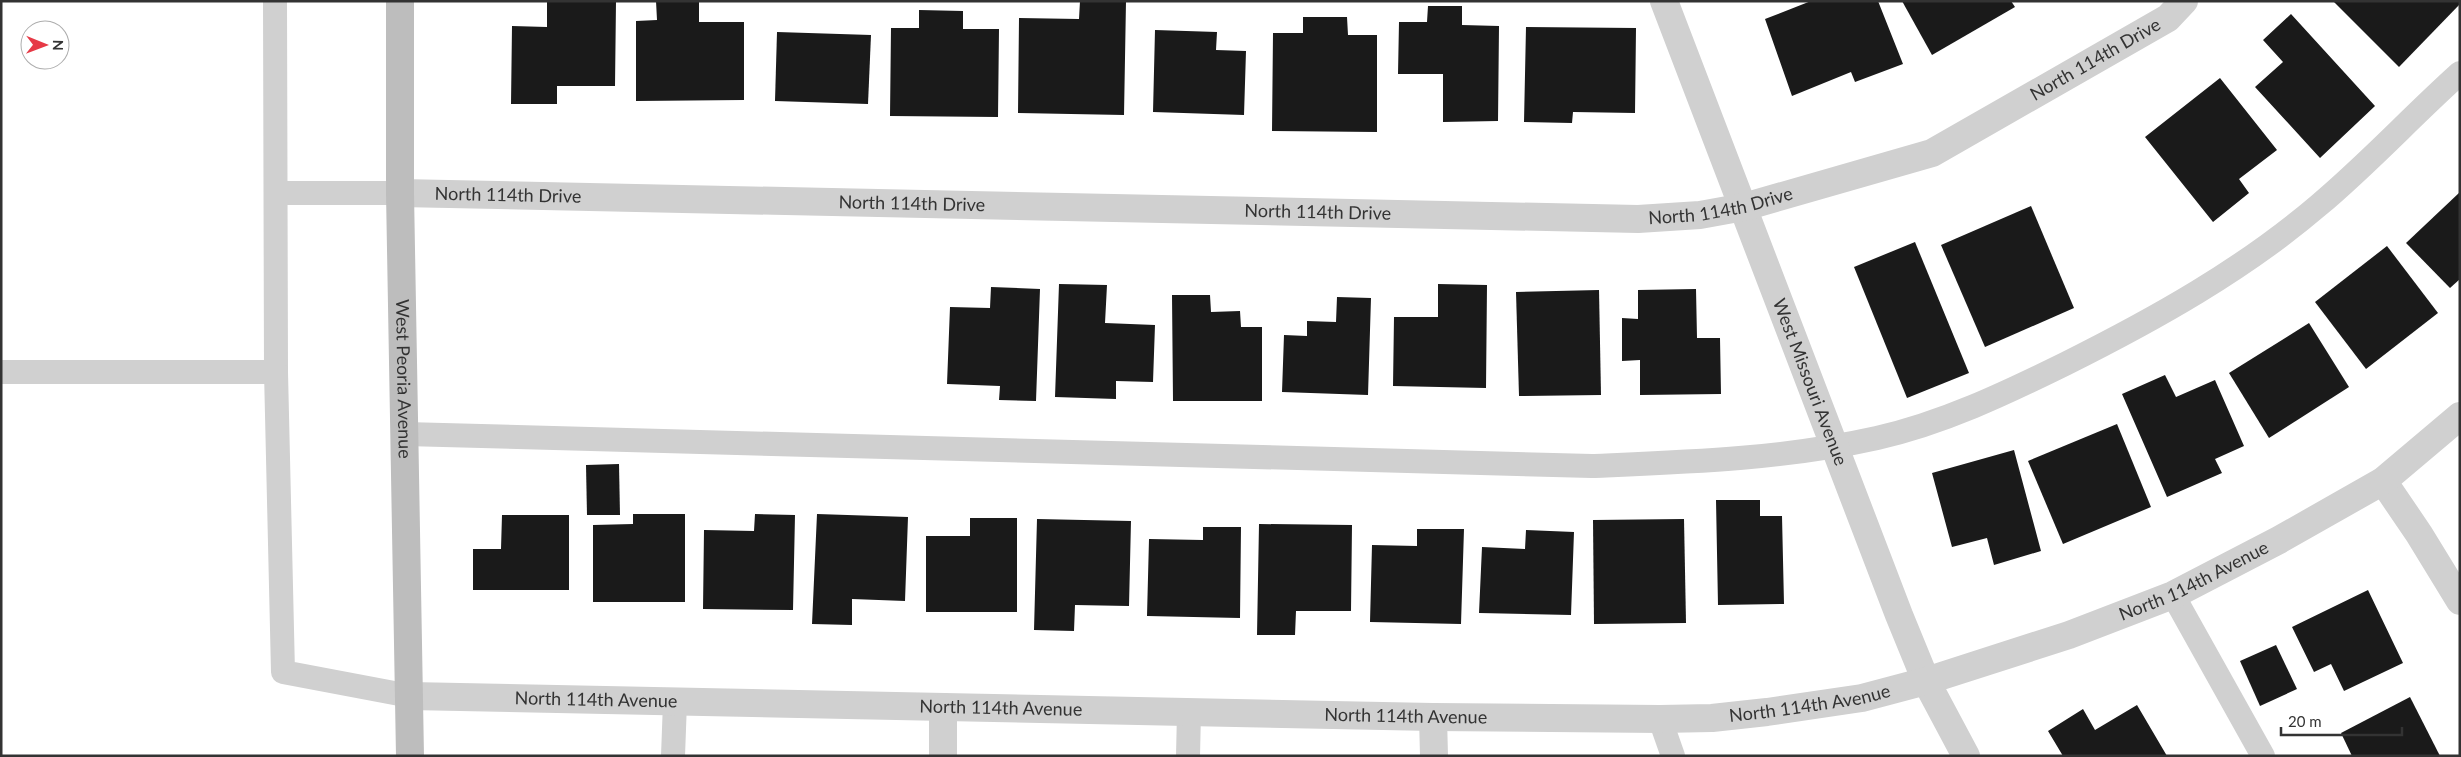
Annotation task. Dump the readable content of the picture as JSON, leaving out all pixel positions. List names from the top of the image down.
{
  "streets": {
    "street": [
      "North 114th Drive",
      "West Peoria Avenue",
      "West Missouri Avenue",
      "North 114th Avenue"
    ]
  },
  "crossings": [
    ["North 114th Drive", "West Peoria Avenue"],
    ["North 114th Drive", "West Missouri Avenue"],
    ["West Peoria Avenue", "North 114th Avenue"],
    ["West Missouri Avenue", "North 114th Avenue"]
  ],
  "scale_bar": "20 m",
  "north": "right"
}
